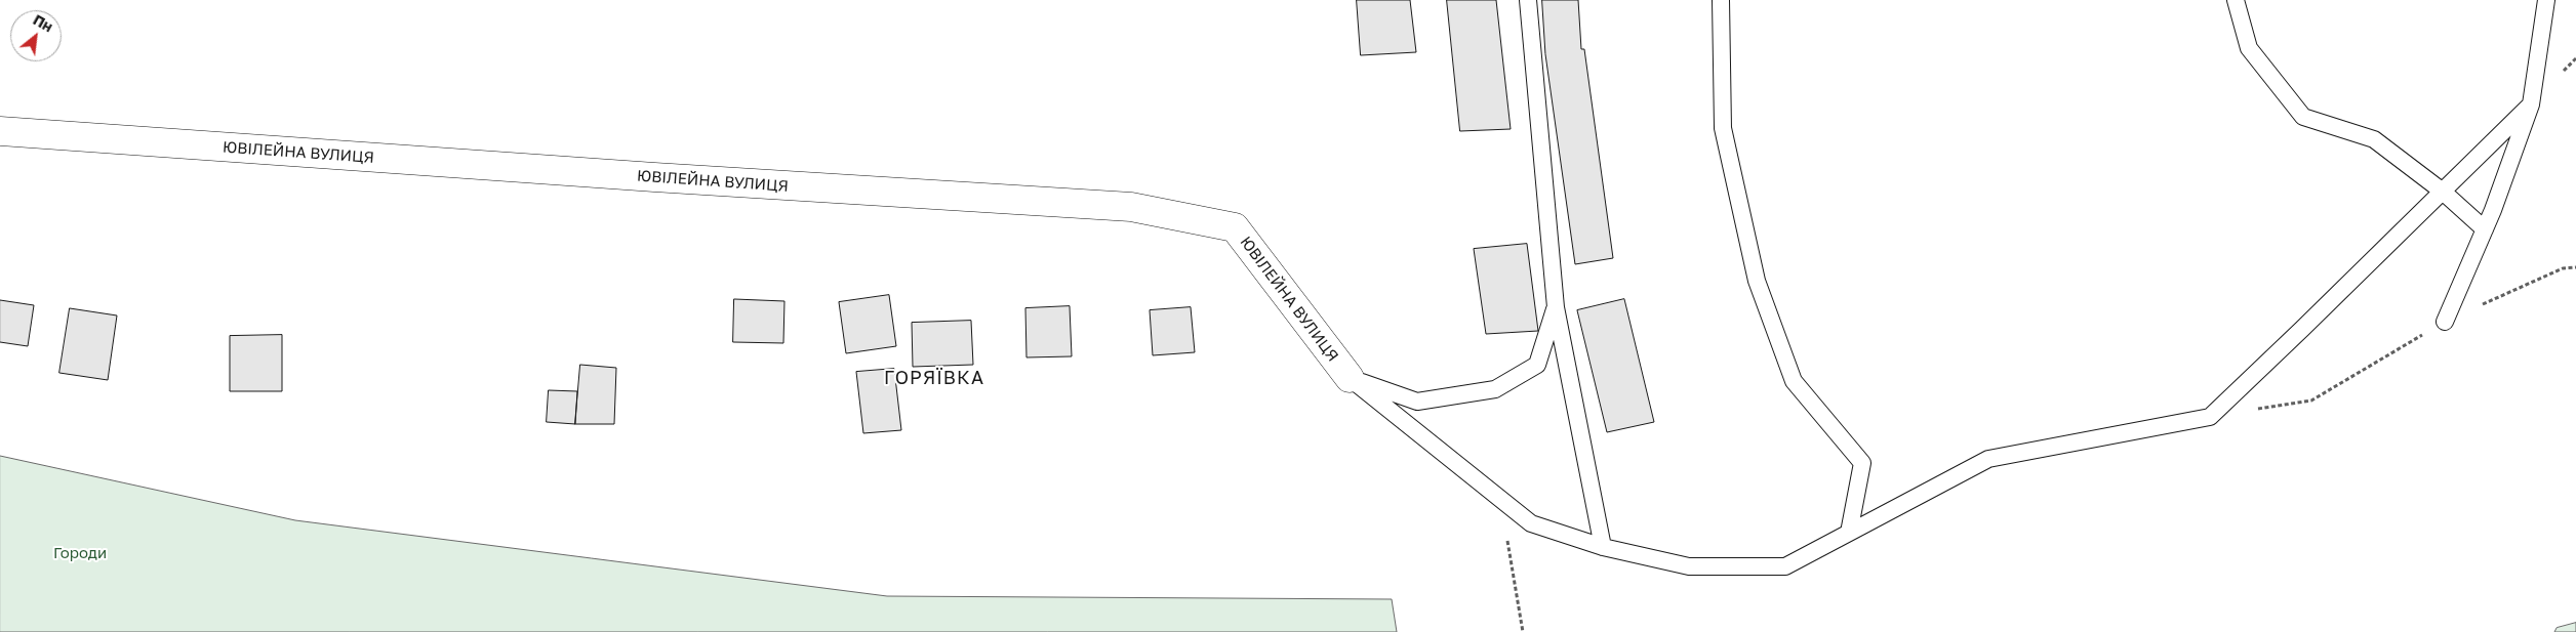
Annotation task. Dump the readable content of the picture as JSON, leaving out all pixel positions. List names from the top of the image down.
{
  "streets": {
    "street": ["ЮВІЛЕЙНА ВУЛИЦЯ"]
  },
  "districts": ["ГОРЯЇВКА"],
  "parks": ["Городи"],
  "north": "top right"
}
